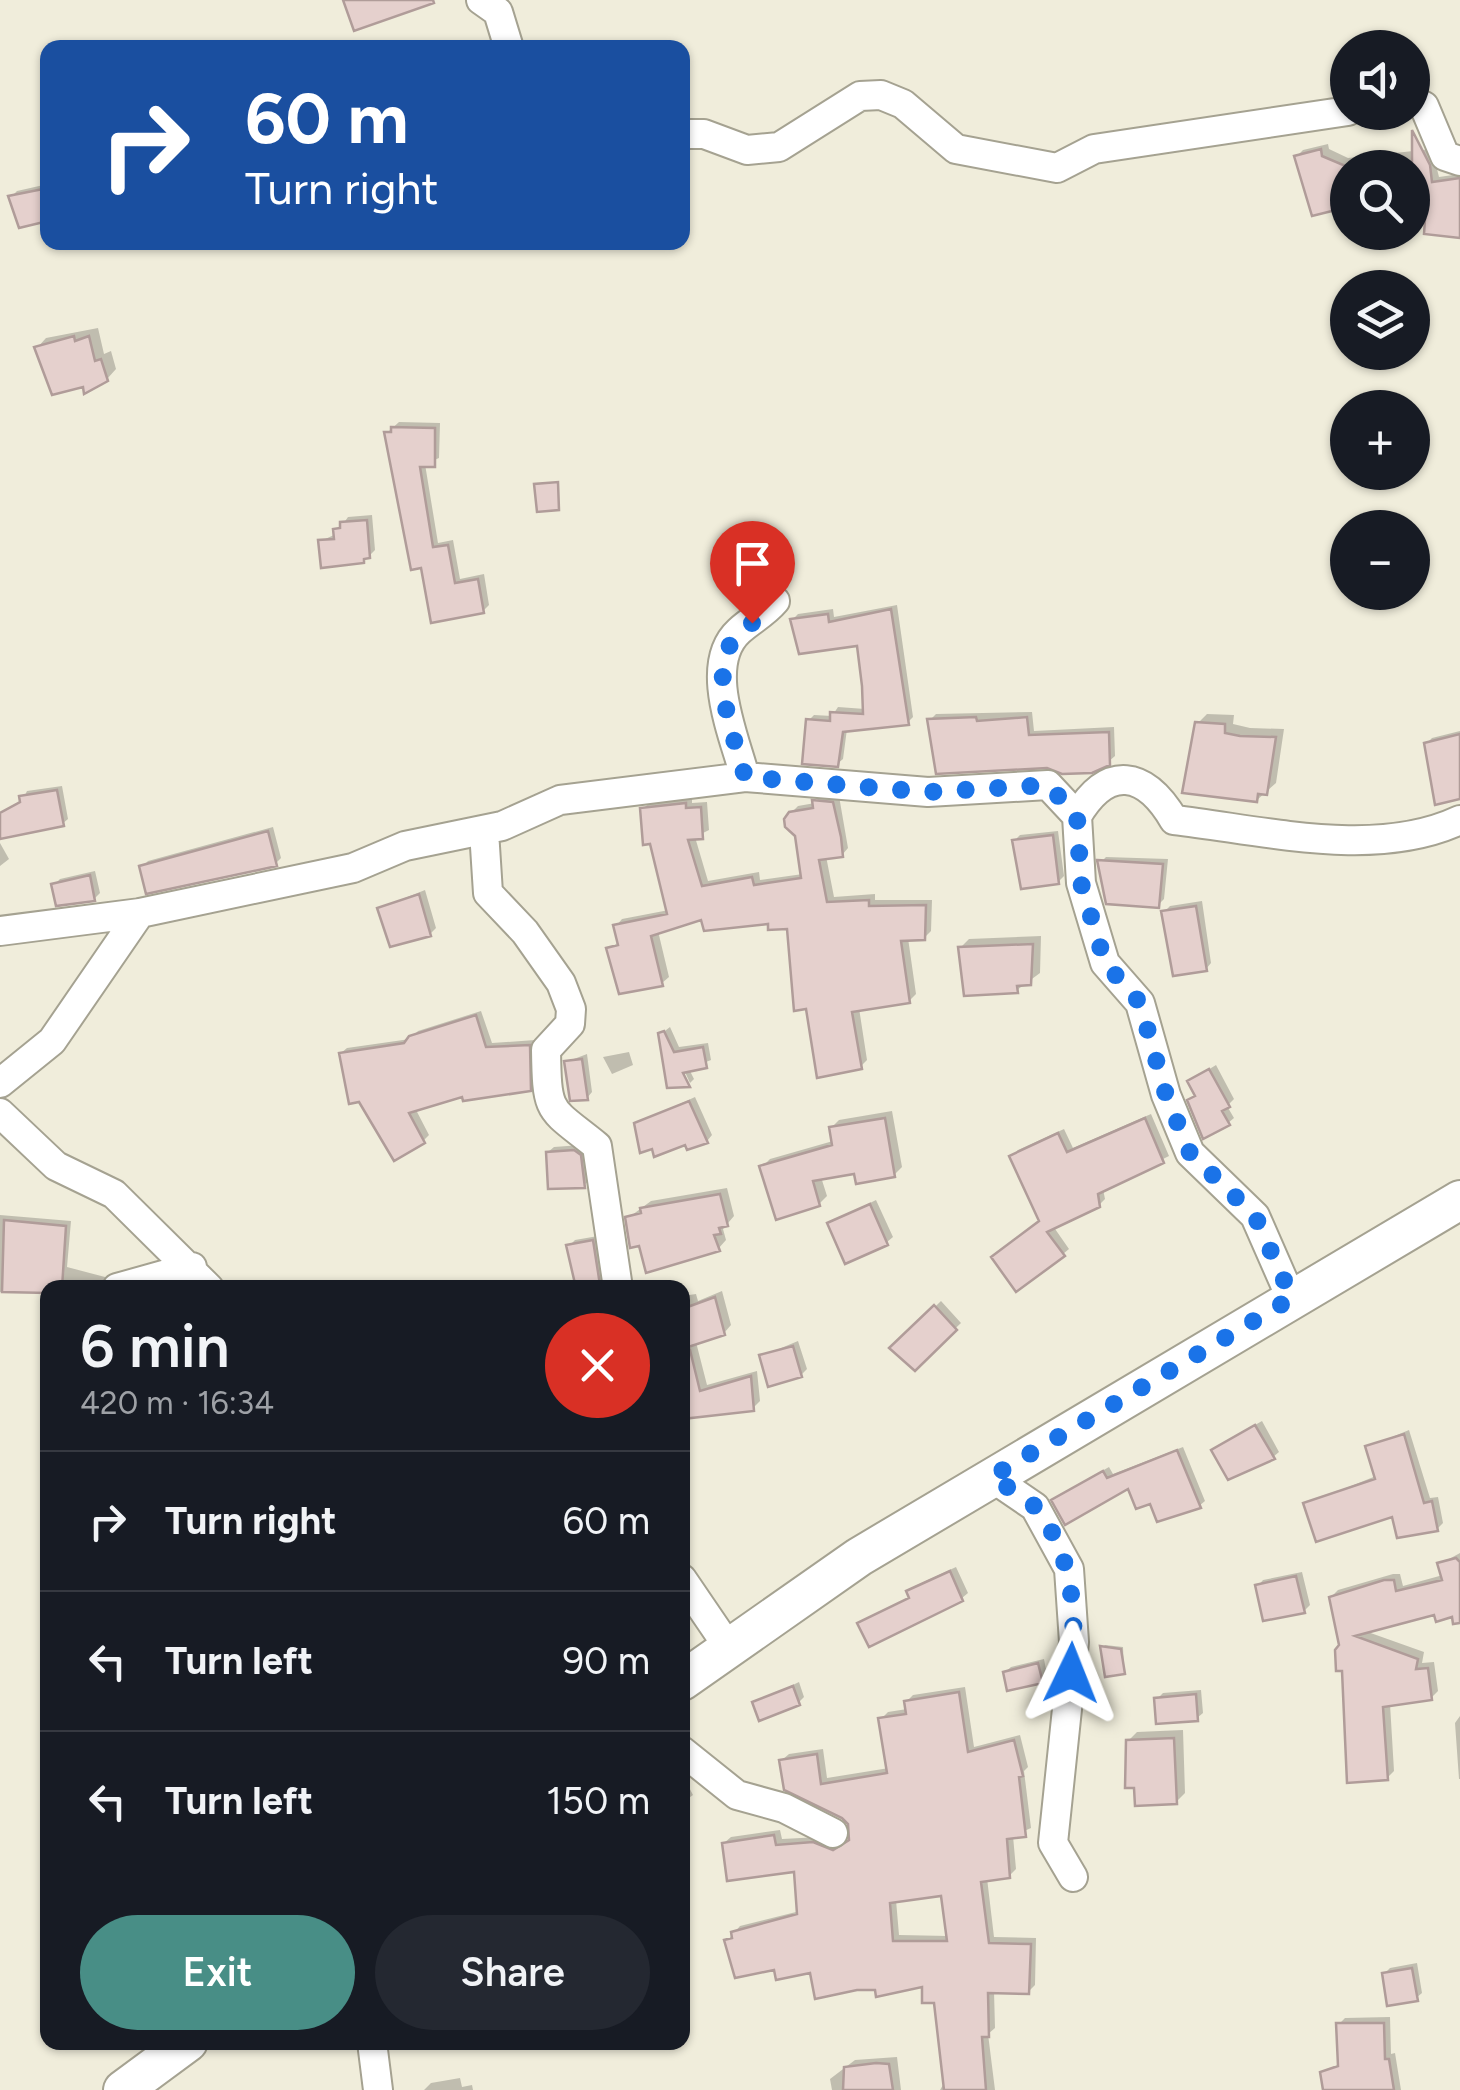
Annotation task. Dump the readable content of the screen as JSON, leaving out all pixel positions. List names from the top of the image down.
{
  "page": {
    "map_buttons": ["+", "−"],
    "turn": ["60 m", "Turn right"],
    "heading": ["6 min", "420 m · 16:34"],
    "list": [
      {
        "name": "Turn right",
        "value": "60 m"
      },
      {
        "name": "Turn left",
        "value": "90 m"
      },
      {
        "name": "Turn left",
        "value": "150 m"
      }
    ],
    "buttons": ["Exit", "Share"]
  }
}
